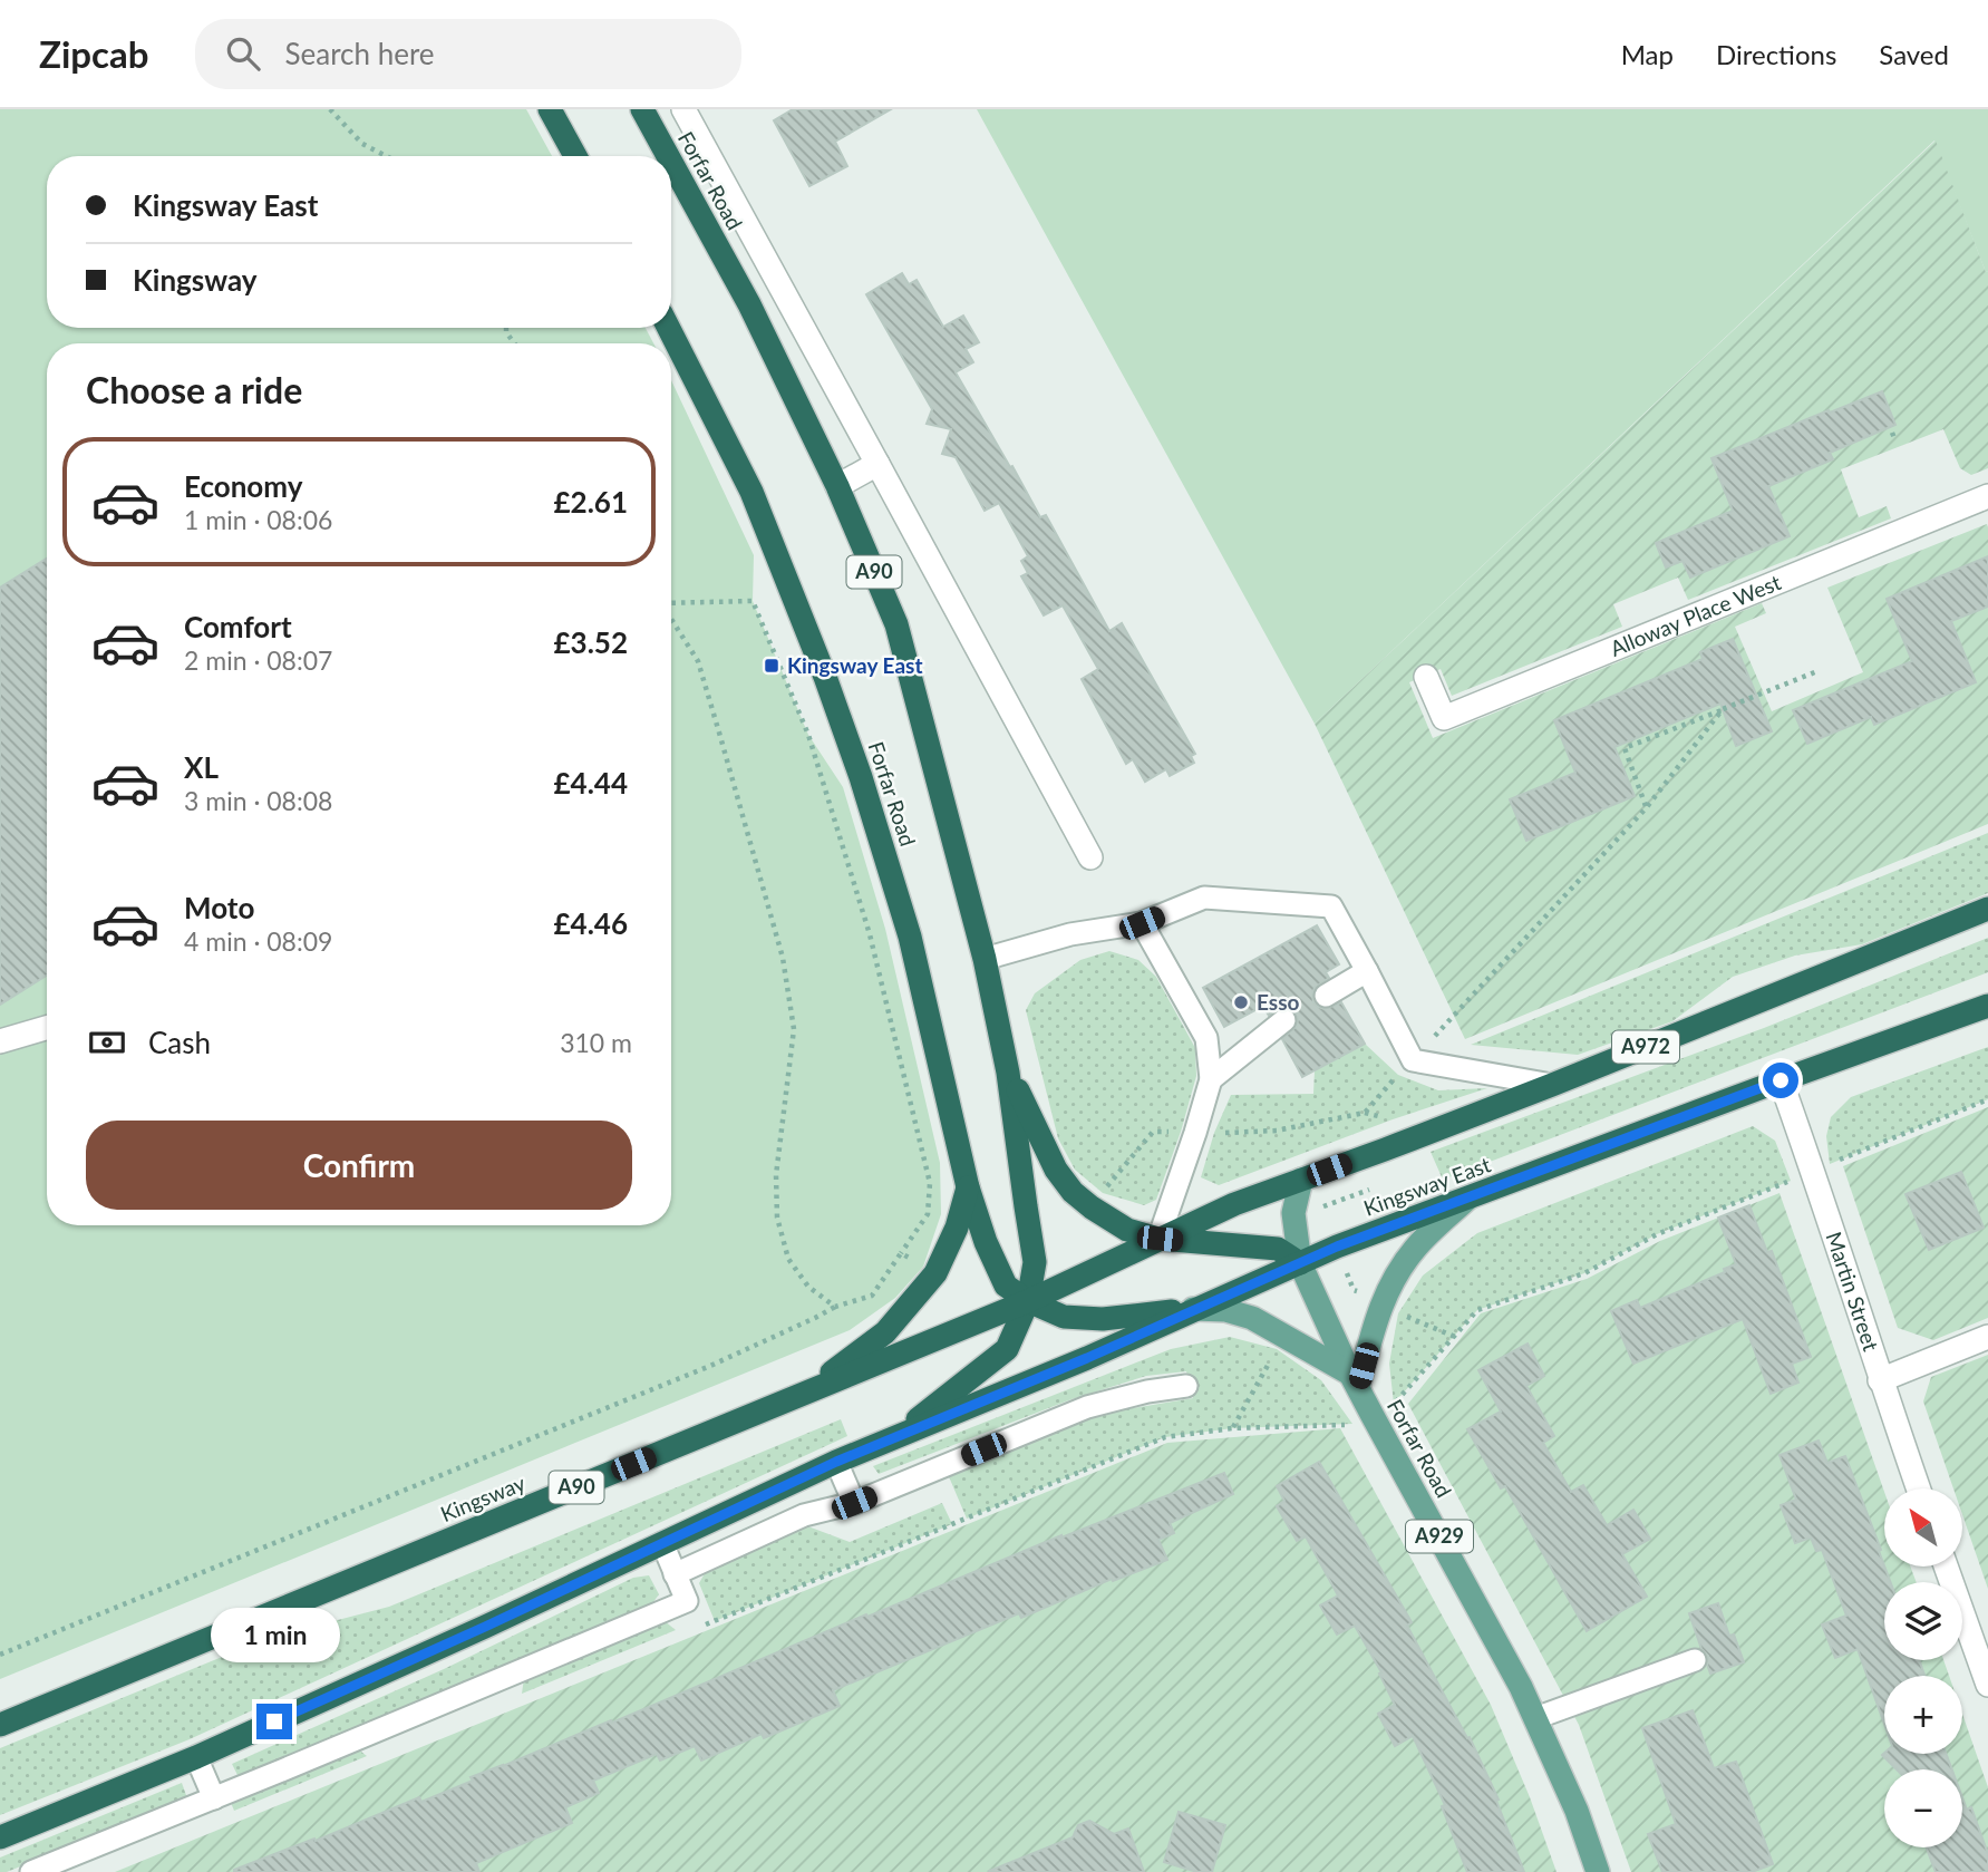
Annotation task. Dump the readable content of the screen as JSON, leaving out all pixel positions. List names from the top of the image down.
{
  "streets": {
    "highway": [
      "Forfar Road",
      "A90",
      "A972",
      "Kingsway East",
      "Kingsway"
    ],
    "main road": ["A929"],
    "street": ["Alloway Place West", "Martin Street"]
  },
  "crossings": [
    ["Forfar Road", "A90"],
    ["Forfar Road", "A972"],
    ["Forfar Road", "Kingsway East"],
    ["Forfar Road", "Kingsway"],
    ["Forfar Road", "A929"],
    ["A90", "A972"],
    ["A90", "Kingsway East"],
    ["A90", "Kingsway"],
    ["A972", "Kingsway"],
    ["Kingsway East", "Martin Street"]
  ],
  "places": {
    "transit": ["Kingsway East"],
    "other": ["Esso"]
  },
  "north": "top left",
  "page": {
    "header": "Zipcab",
    "search": "Search here",
    "nav": ["Map", "Directions", "Saved"],
    "banner": ["Kingsway East", "Kingsway"],
    "heading": "Choose a ride",
    "list": [
      {
        "name": "Economy",
        "note": "1 min · 08:06",
        "value": "£2.61"
      },
      {
        "name": "Comfort",
        "note": "2 min · 08:07",
        "value": "£3.52"
      },
      {
        "name": "XL",
        "note": "3 min · 08:08",
        "value": "£4.44"
      },
      {
        "name": "Moto",
        "note": "4 min · 08:09",
        "value": "£4.46"
      }
    ],
    "pay": ["Cash", "310 m"],
    "buttons": "Confirm",
    "map_buttons": ["+", "−"],
    "bubble": "1 min"
  }
}
